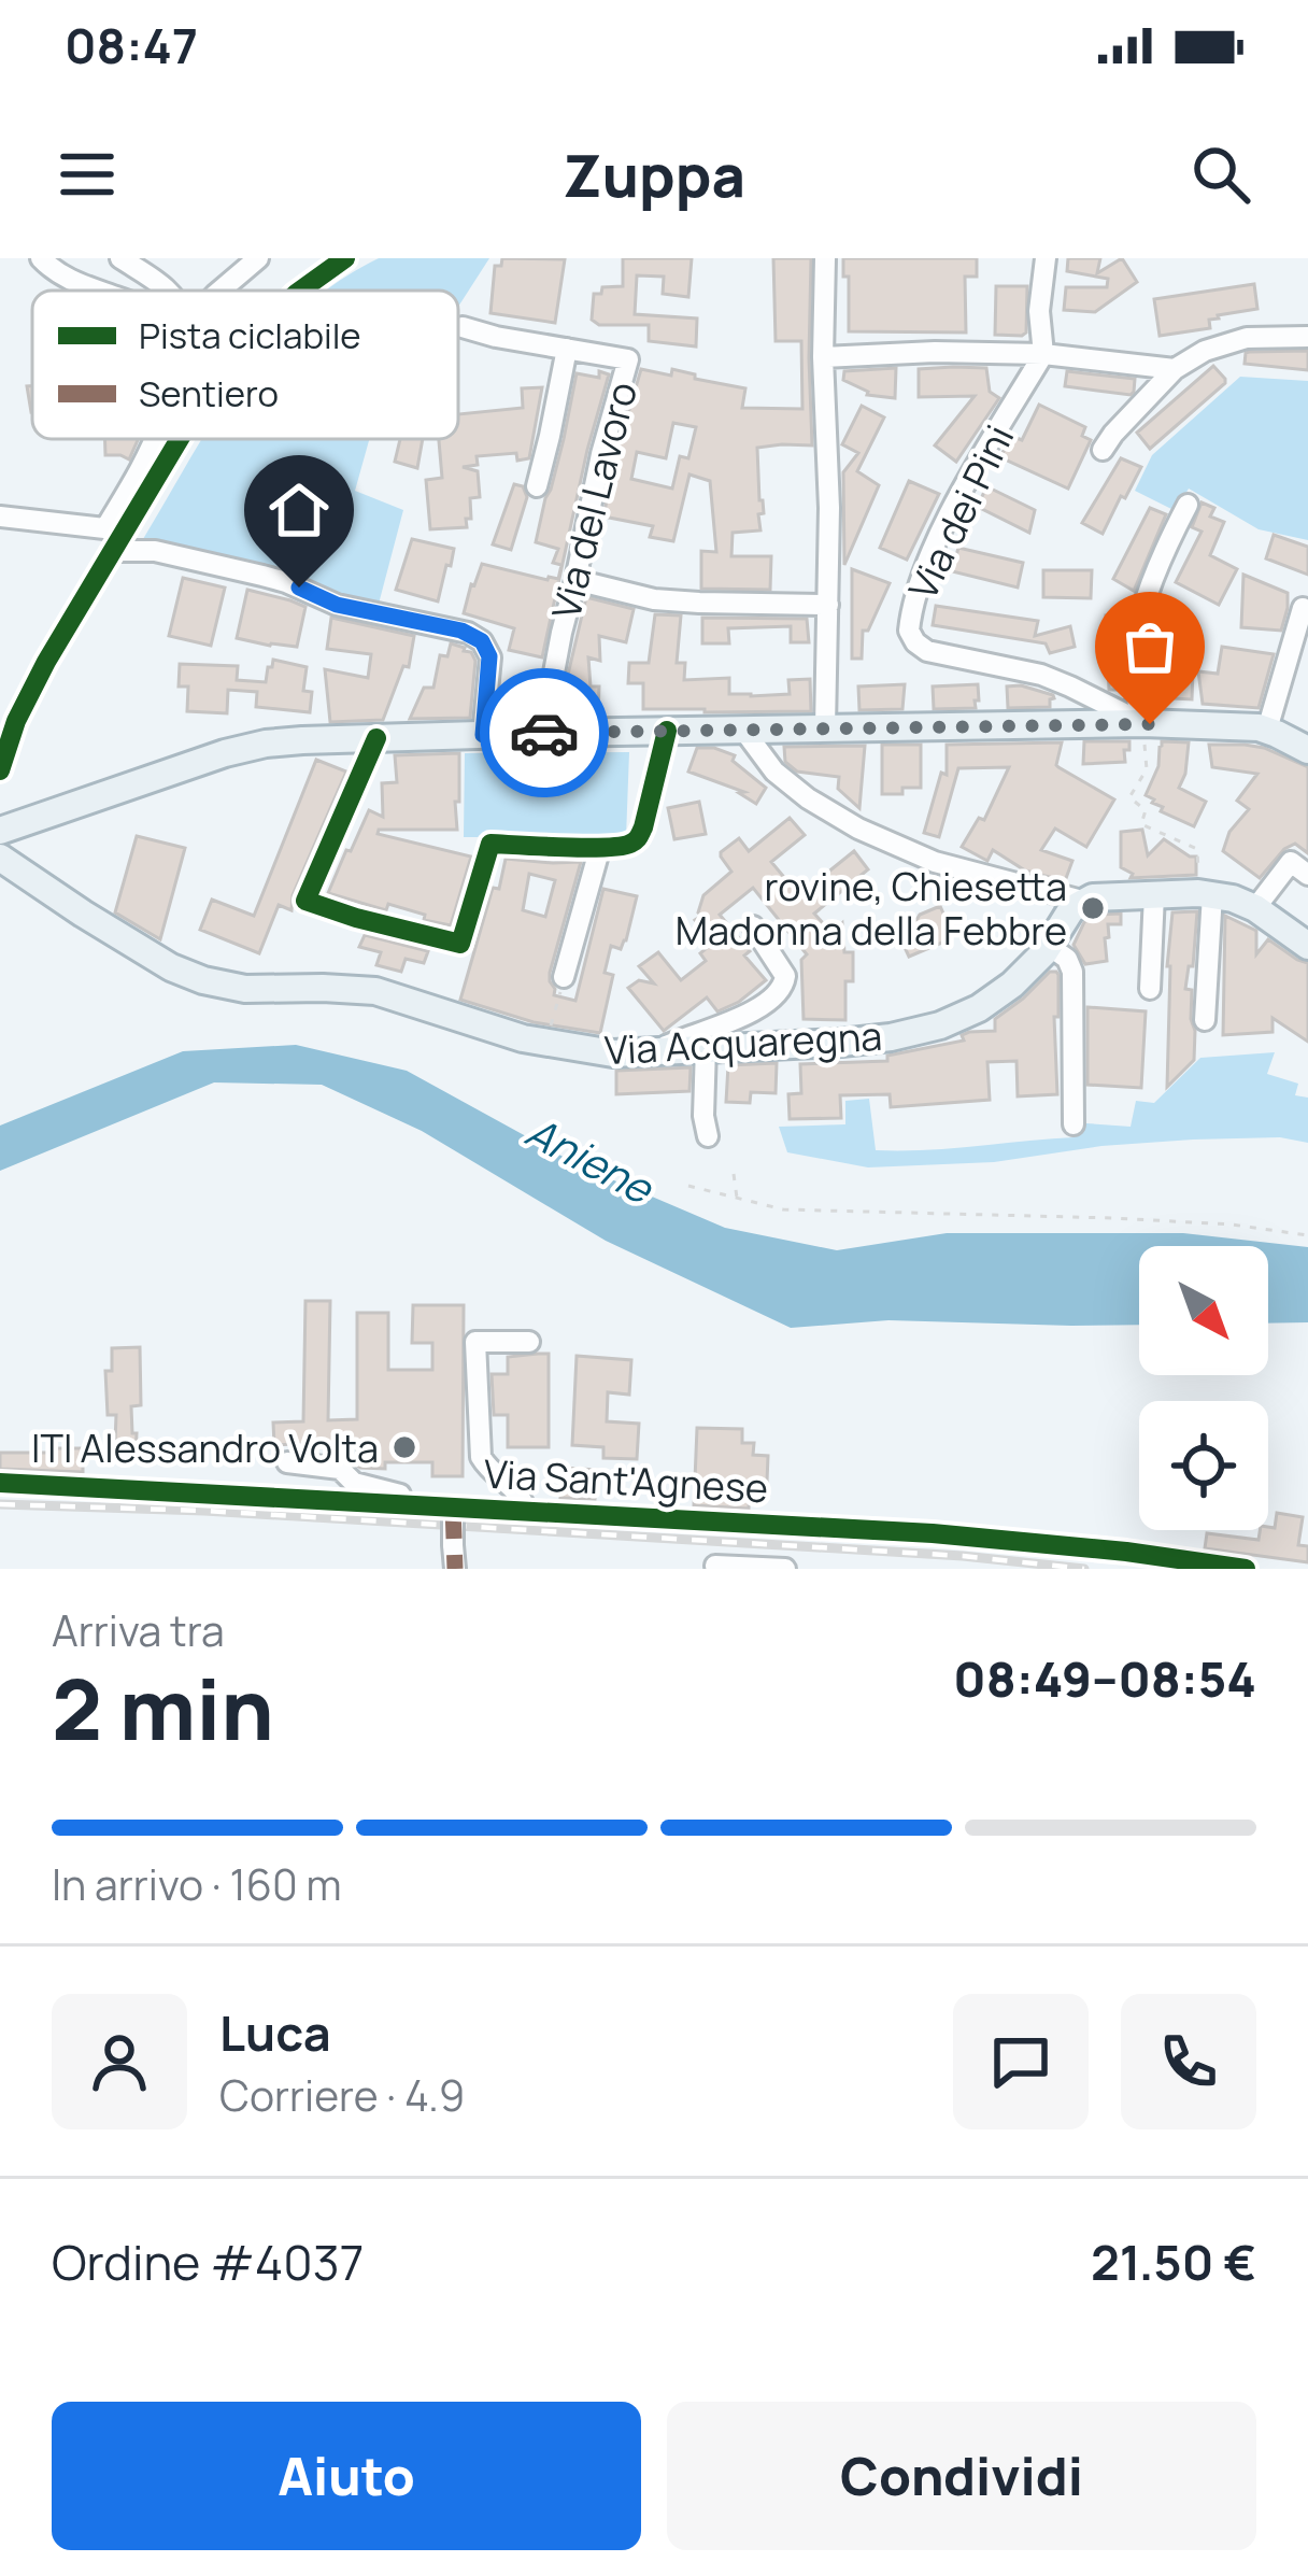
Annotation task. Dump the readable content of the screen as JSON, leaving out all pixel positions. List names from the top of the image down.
{
  "streets": {
    "main road": ["Via Acquaregna"],
    "street": ["Via del Lavoro", "Via dei Pini", "Via Sant'Agnese"]
  },
  "water": ["Aniene"],
  "places": ["rovine, Chiesetta Madonna della Febbre", "ITI Alessandro Volta"],
  "legend": ["Pista ciclabile", "Sentiero"],
  "north": "bottom right",
  "page": {
    "status": "08:47",
    "header": "Zuppa",
    "heading": ["2 min", "Arriva tra", "08:49–08:54"],
    "panel": [
      "Luca",
      "Corriere · 4.9",
      "Ordine #4037",
      "21.50 €"
    ],
    "bar": "In arrivo · 160 m",
    "buttons": ["Aiuto", "Condividi"]
  }
}
